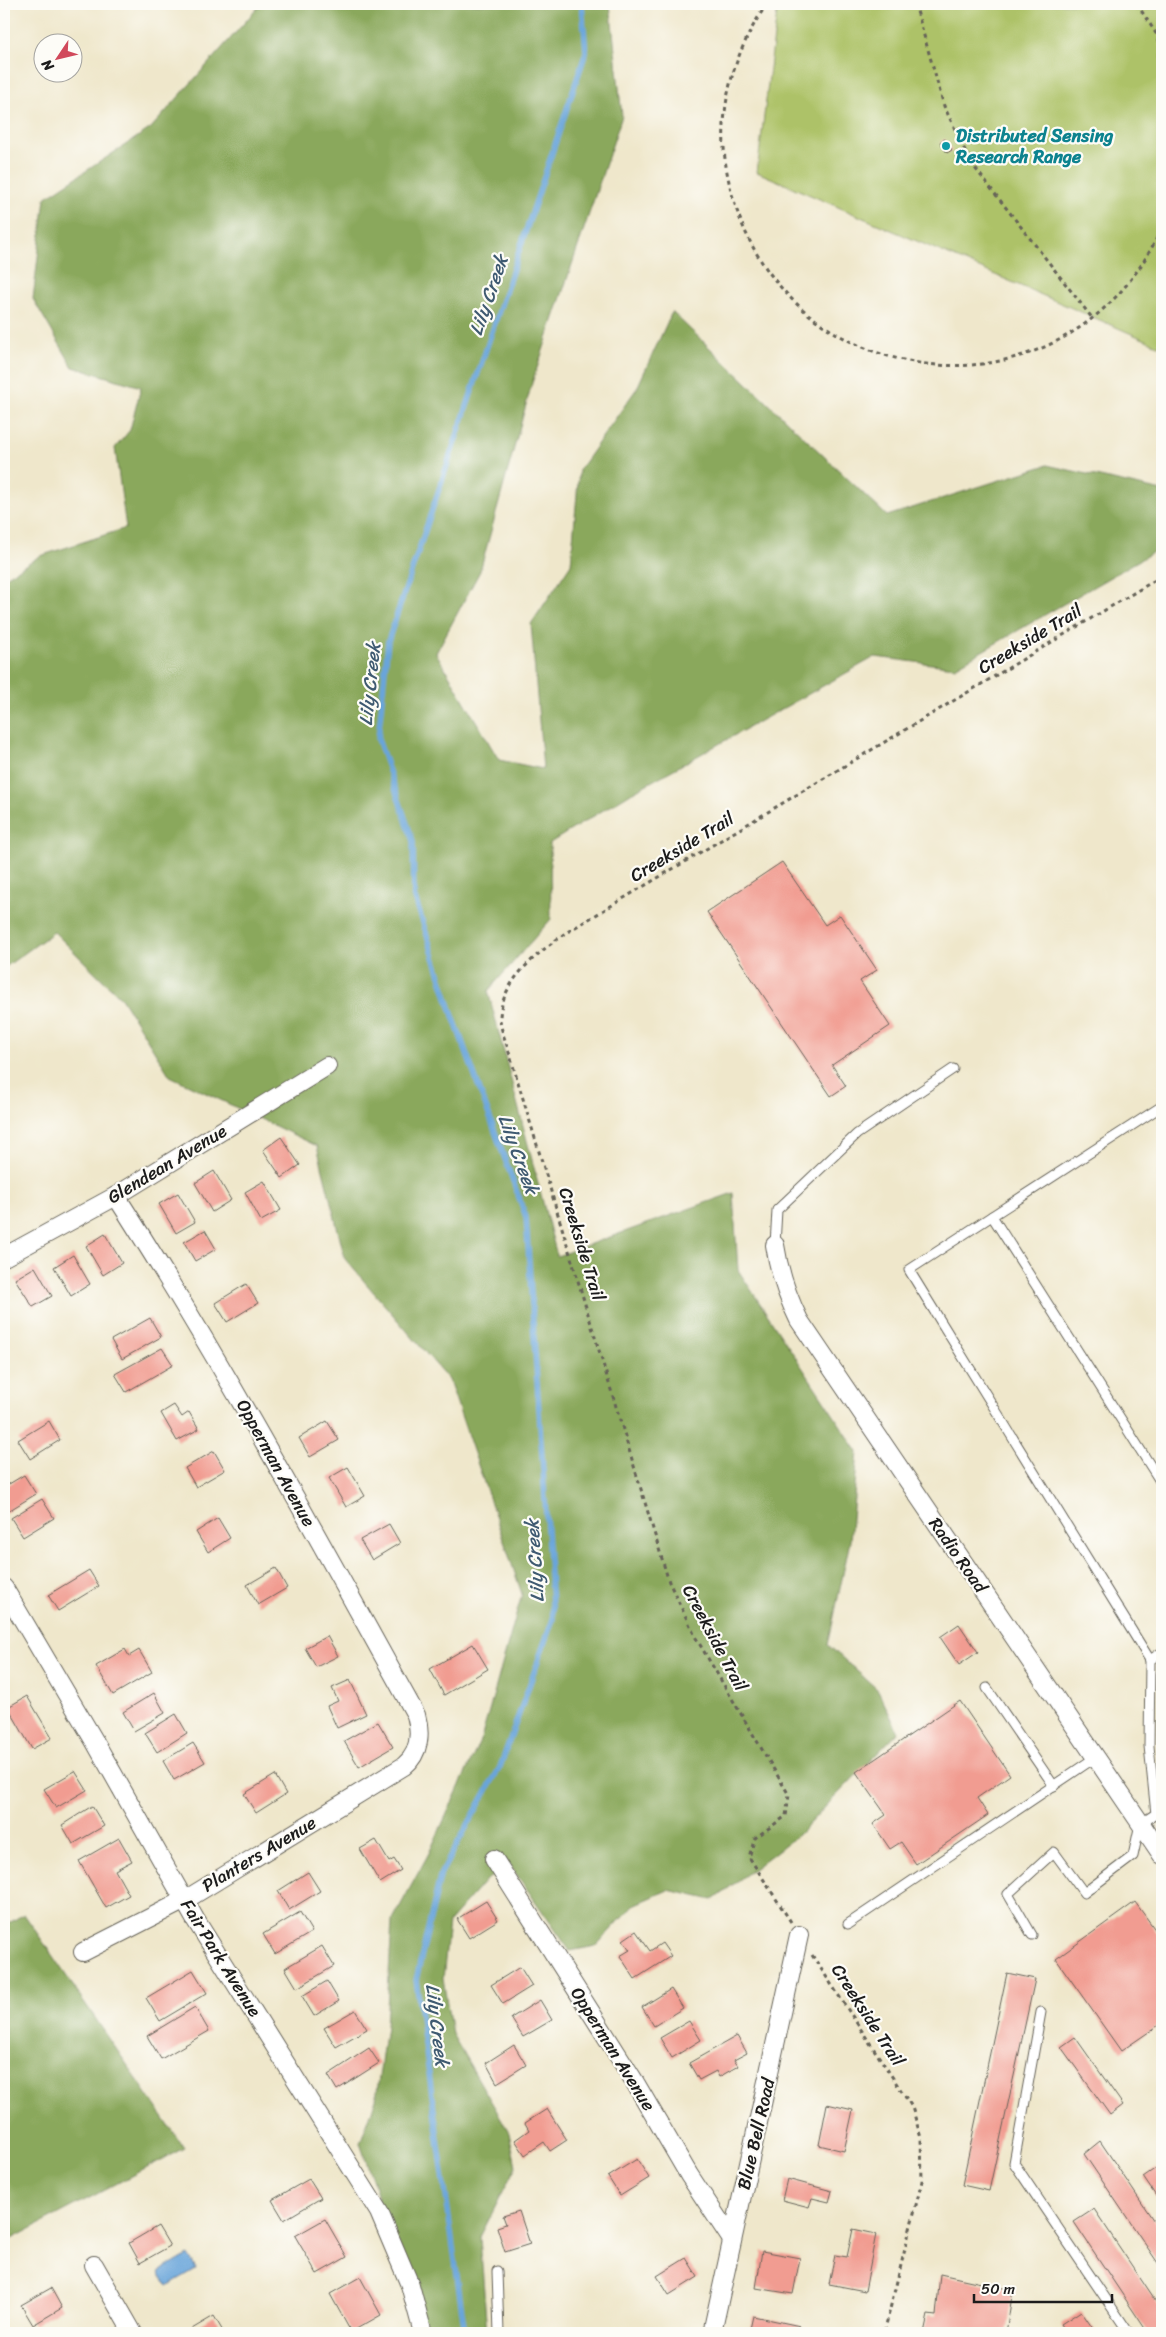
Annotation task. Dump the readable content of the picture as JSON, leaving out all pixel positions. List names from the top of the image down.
{
  "streets": {
    "street": [
      "Glendean Avenue",
      "Opperman Avenue",
      "Radio Road",
      "Planters Avenue",
      "Fair Park Avenue",
      "Blue Bell Road"
    ],
    "path": ["Creekside Trail"]
  },
  "crossings": [
    ["Creekside Trail", "Blue Bell Road"],
    ["Glendean Avenue", "Opperman Avenue"],
    ["Opperman Avenue", "Planters Avenue"],
    ["Opperman Avenue", "Blue Bell Road"],
    ["Planters Avenue", "Fair Park Avenue"]
  ],
  "water": ["Lily Creek"],
  "places": ["Distributed Sensing Research Range"],
  "scale_bar": "50 m",
  "north": "bottom left"
}
